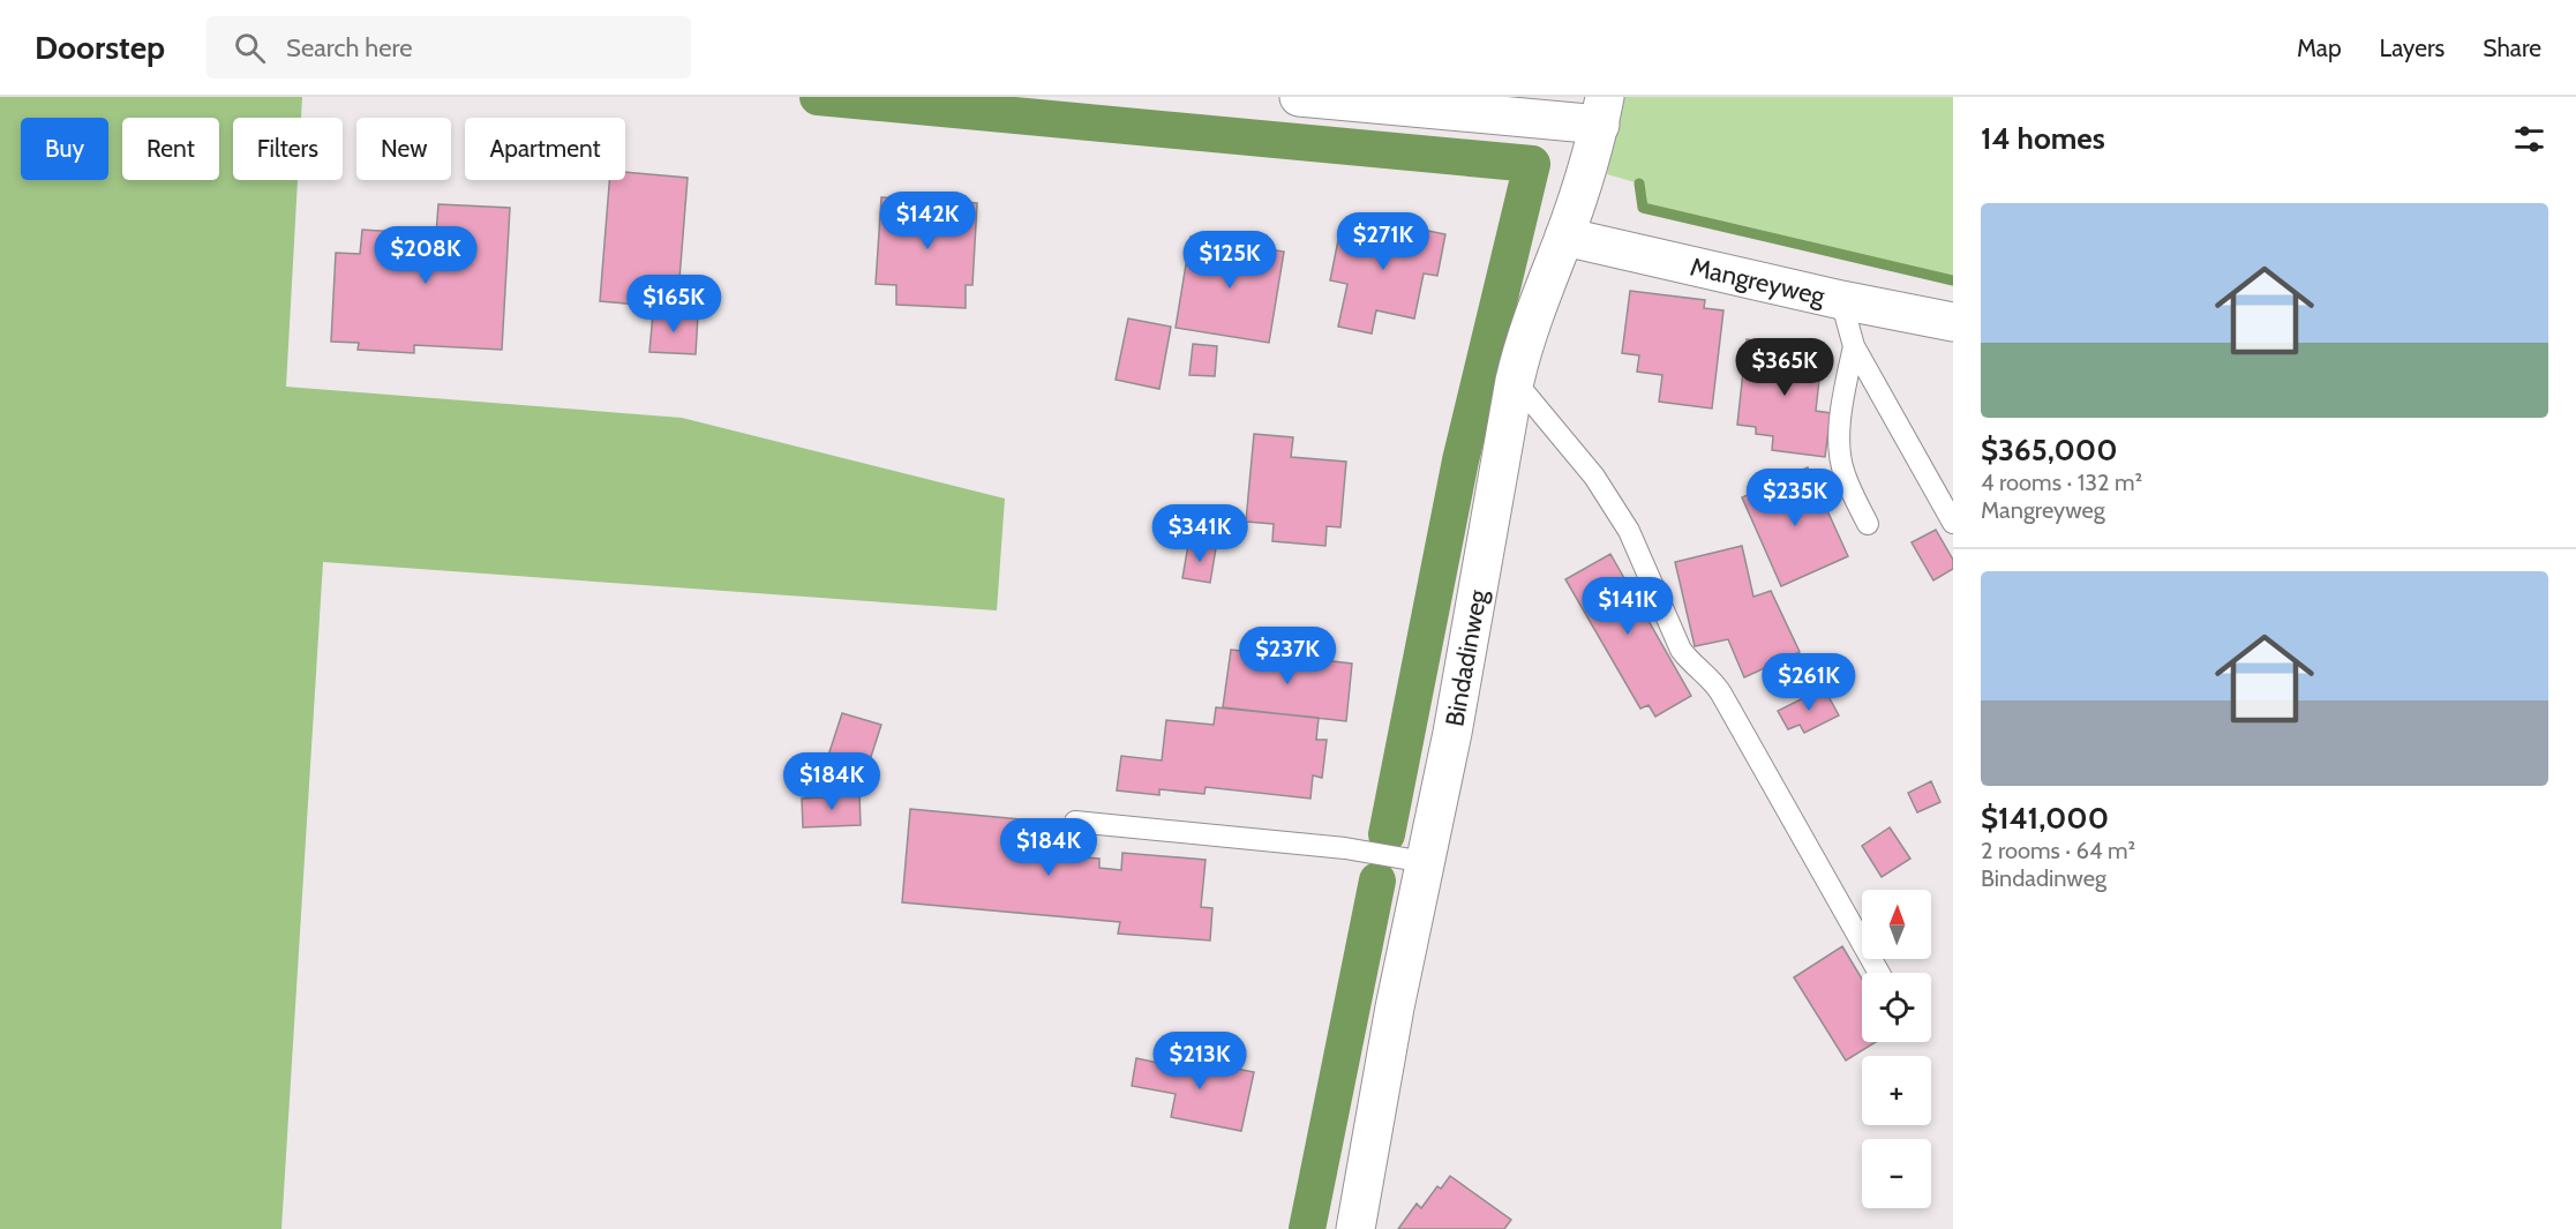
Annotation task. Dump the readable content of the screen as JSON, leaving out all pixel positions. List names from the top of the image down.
{
  "streets": {
    "street": ["Mangreyweg", "Bindadinweg"]
  },
  "crossings": [
    ["Mangreyweg", "Bindadinweg"]
  ],
  "north": "top",
  "page": {
    "header": "Doorstep",
    "search": "Search here",
    "nav": ["Map", "Layers", "Share"],
    "heading": "14 homes",
    "chip": [
      "Buy",
      "Rent",
      "Filters",
      "New",
      "Apartment"
    ],
    "list": [
      {
        "name": "$365,000",
        "note": "4 rooms · 132 m² · Mangreyweg"
      },
      {
        "name": "$141,000",
        "note": "2 rooms · 64 m² · Bindadinweg"
      }
    ],
    "price": [
      "$142K",
      "$271K",
      "$208K",
      "$125K",
      "$165K",
      "$365K",
      "$235K",
      "$341K",
      "$141K",
      "$237K",
      "$261K",
      "$184K",
      "$184K",
      "$213K"
    ],
    "map_buttons": ["+", "−"]
  }
}
